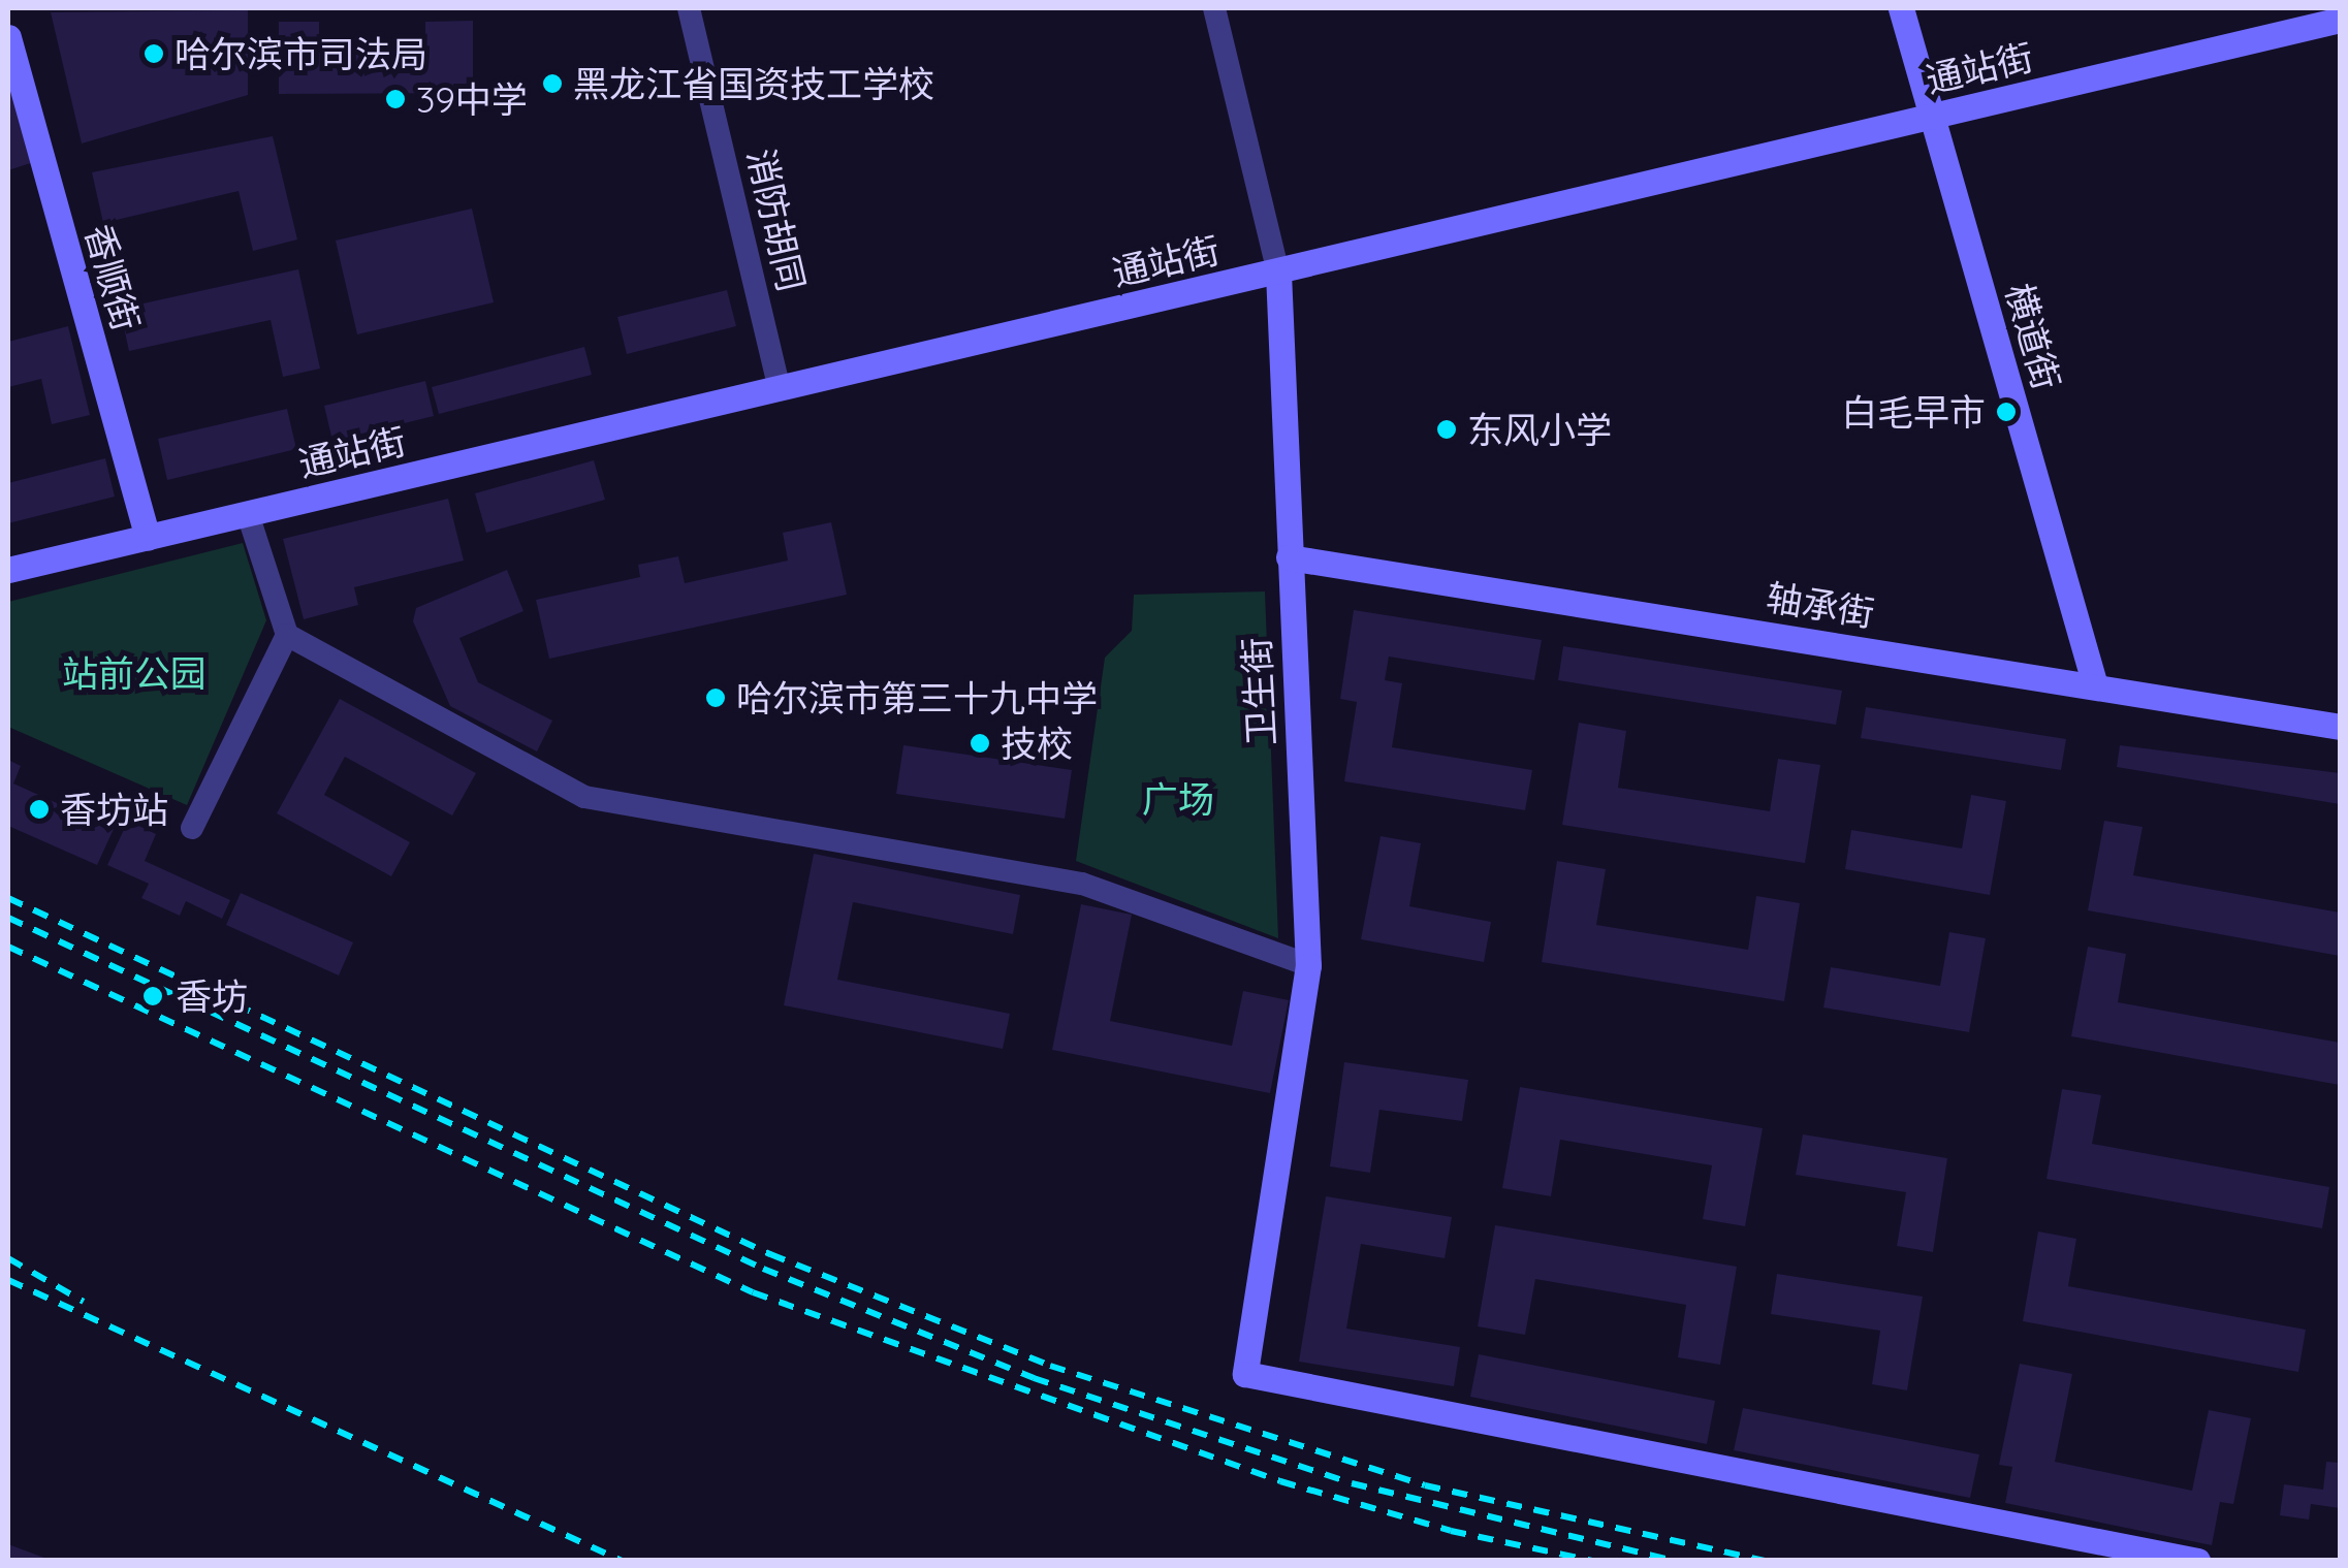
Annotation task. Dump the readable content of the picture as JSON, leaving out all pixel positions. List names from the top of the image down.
{
  "streets": {
    "street": [
      "通站街",
      "消防胡同",
      "香顺街",
      "横道街",
      "轴承街",
      "卫生街"
    ]
  },
  "crossings": [
    ["通站街", "消防胡同"],
    ["通站街", "香顺街"],
    ["通站街", "横道街"],
    ["通站街", "卫生街"],
    ["横道街", "轴承街"],
    ["轴承街", "卫生街"]
  ],
  "parks": ["站前公园", "广场"],
  "places": [
    "哈尔滨市司法局",
    "黑龙江省国资技工学校",
    "39中学",
    "白毛早市",
    "东风小学",
    "哈尔滨市第三十九中学",
    "技校",
    "香坊站",
    "香坊"
  ]
}
